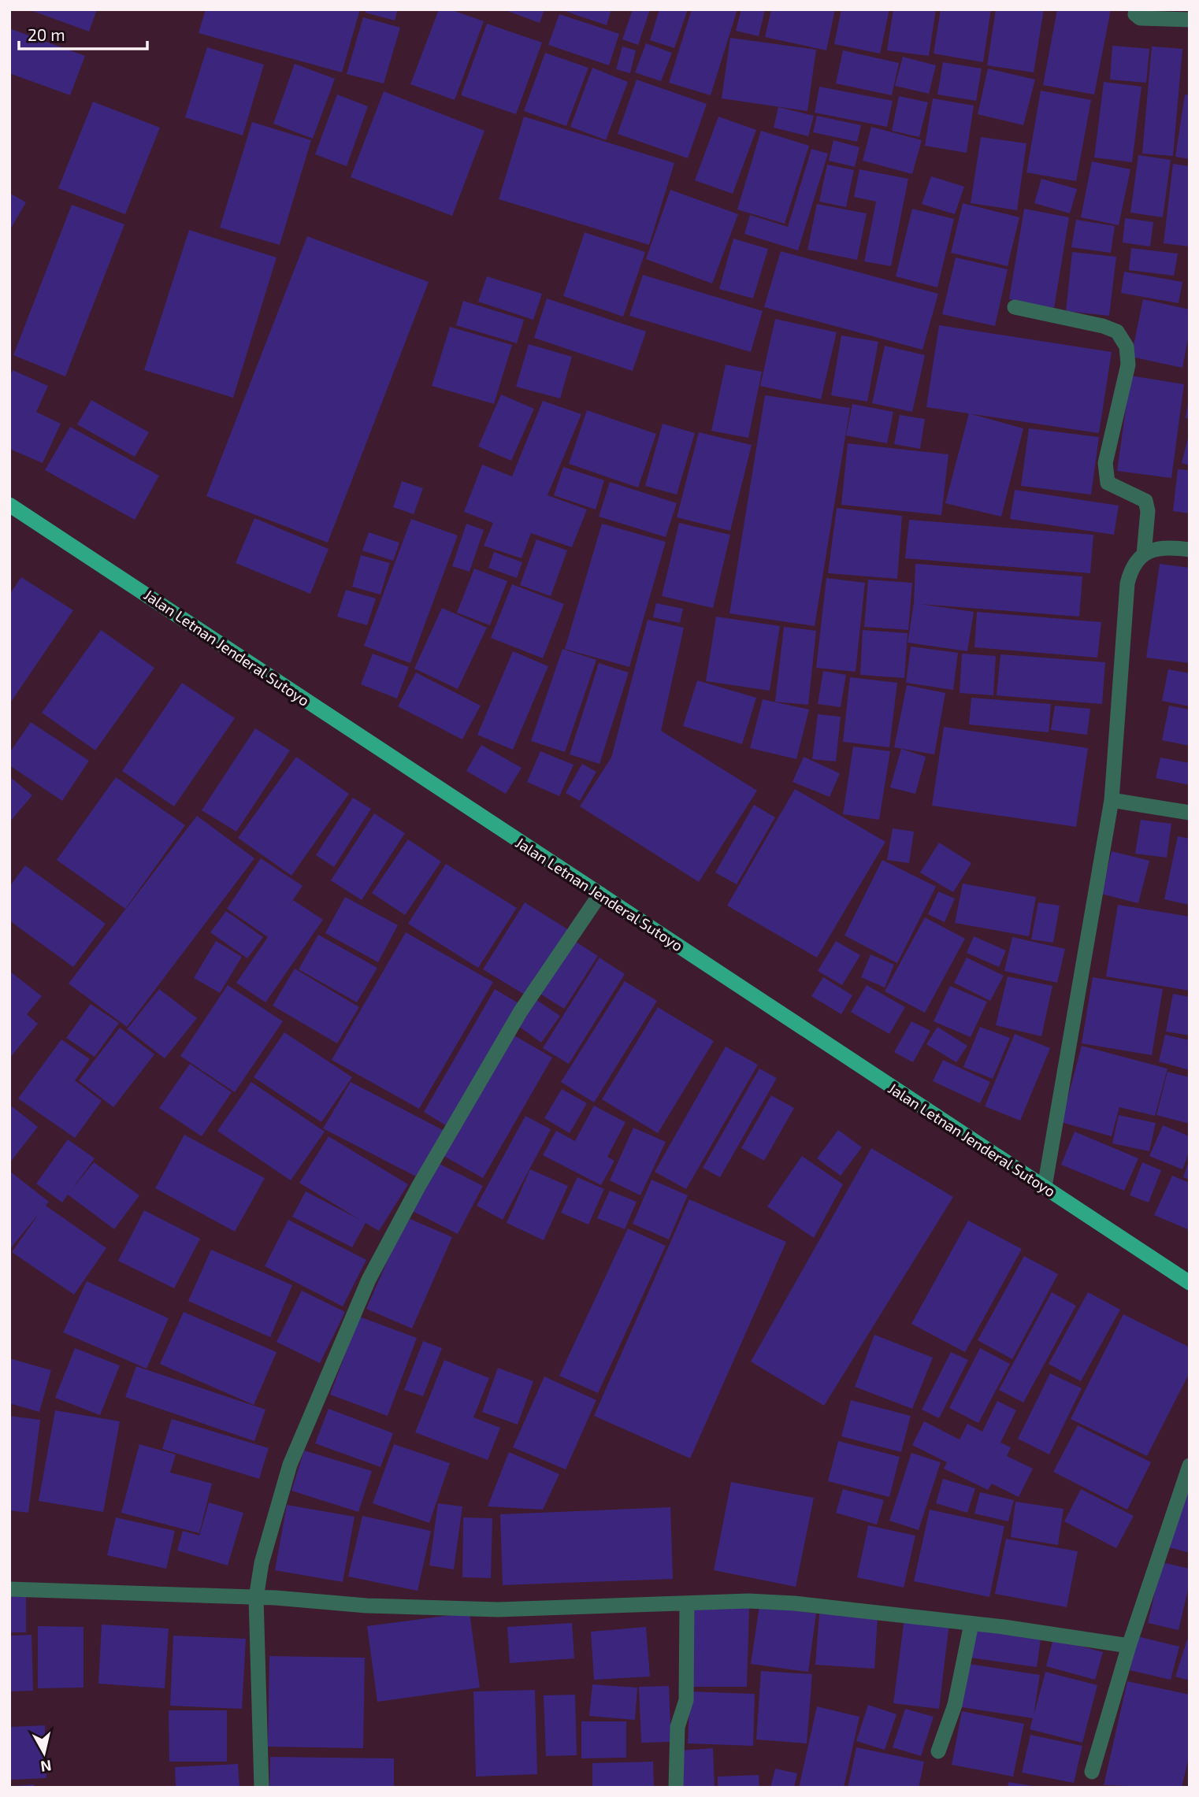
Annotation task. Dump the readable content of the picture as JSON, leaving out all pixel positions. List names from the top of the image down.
{
  "streets": {
    "main road": ["Jalan Letnan Jenderal Sutoyo"]
  },
  "scale_bar": "20 m",
  "north": "bottom"
}
